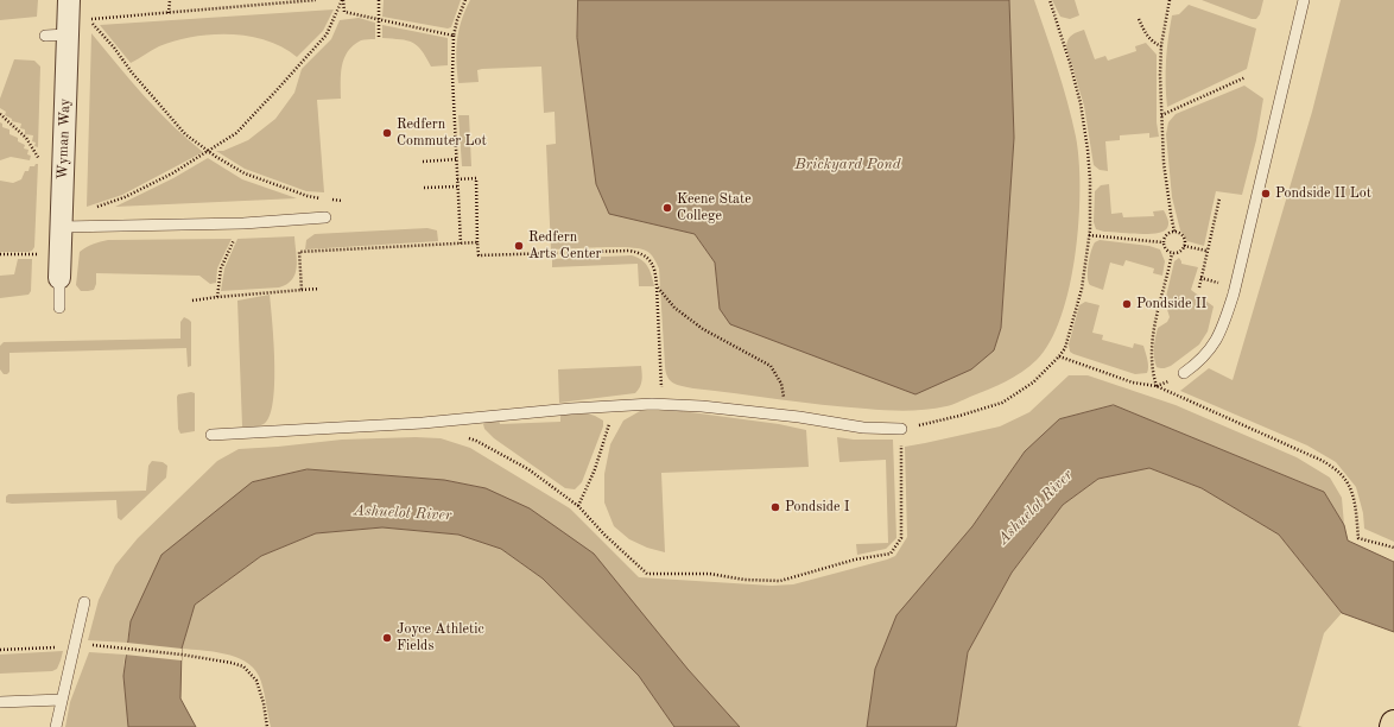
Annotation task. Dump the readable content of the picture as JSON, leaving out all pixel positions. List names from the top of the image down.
{
  "streets": {
    "street": ["Wyman Way"]
  },
  "water": ["Brickyard Pond", "Ashuelot River"],
  "places": [
    "Redfern Commuter Lot",
    "Pondside II Lot",
    "Keene State College",
    "Redfern Arts Center",
    "Pondside II",
    "Pondside I",
    "Joyce Athletic Fields"
  ]
}
